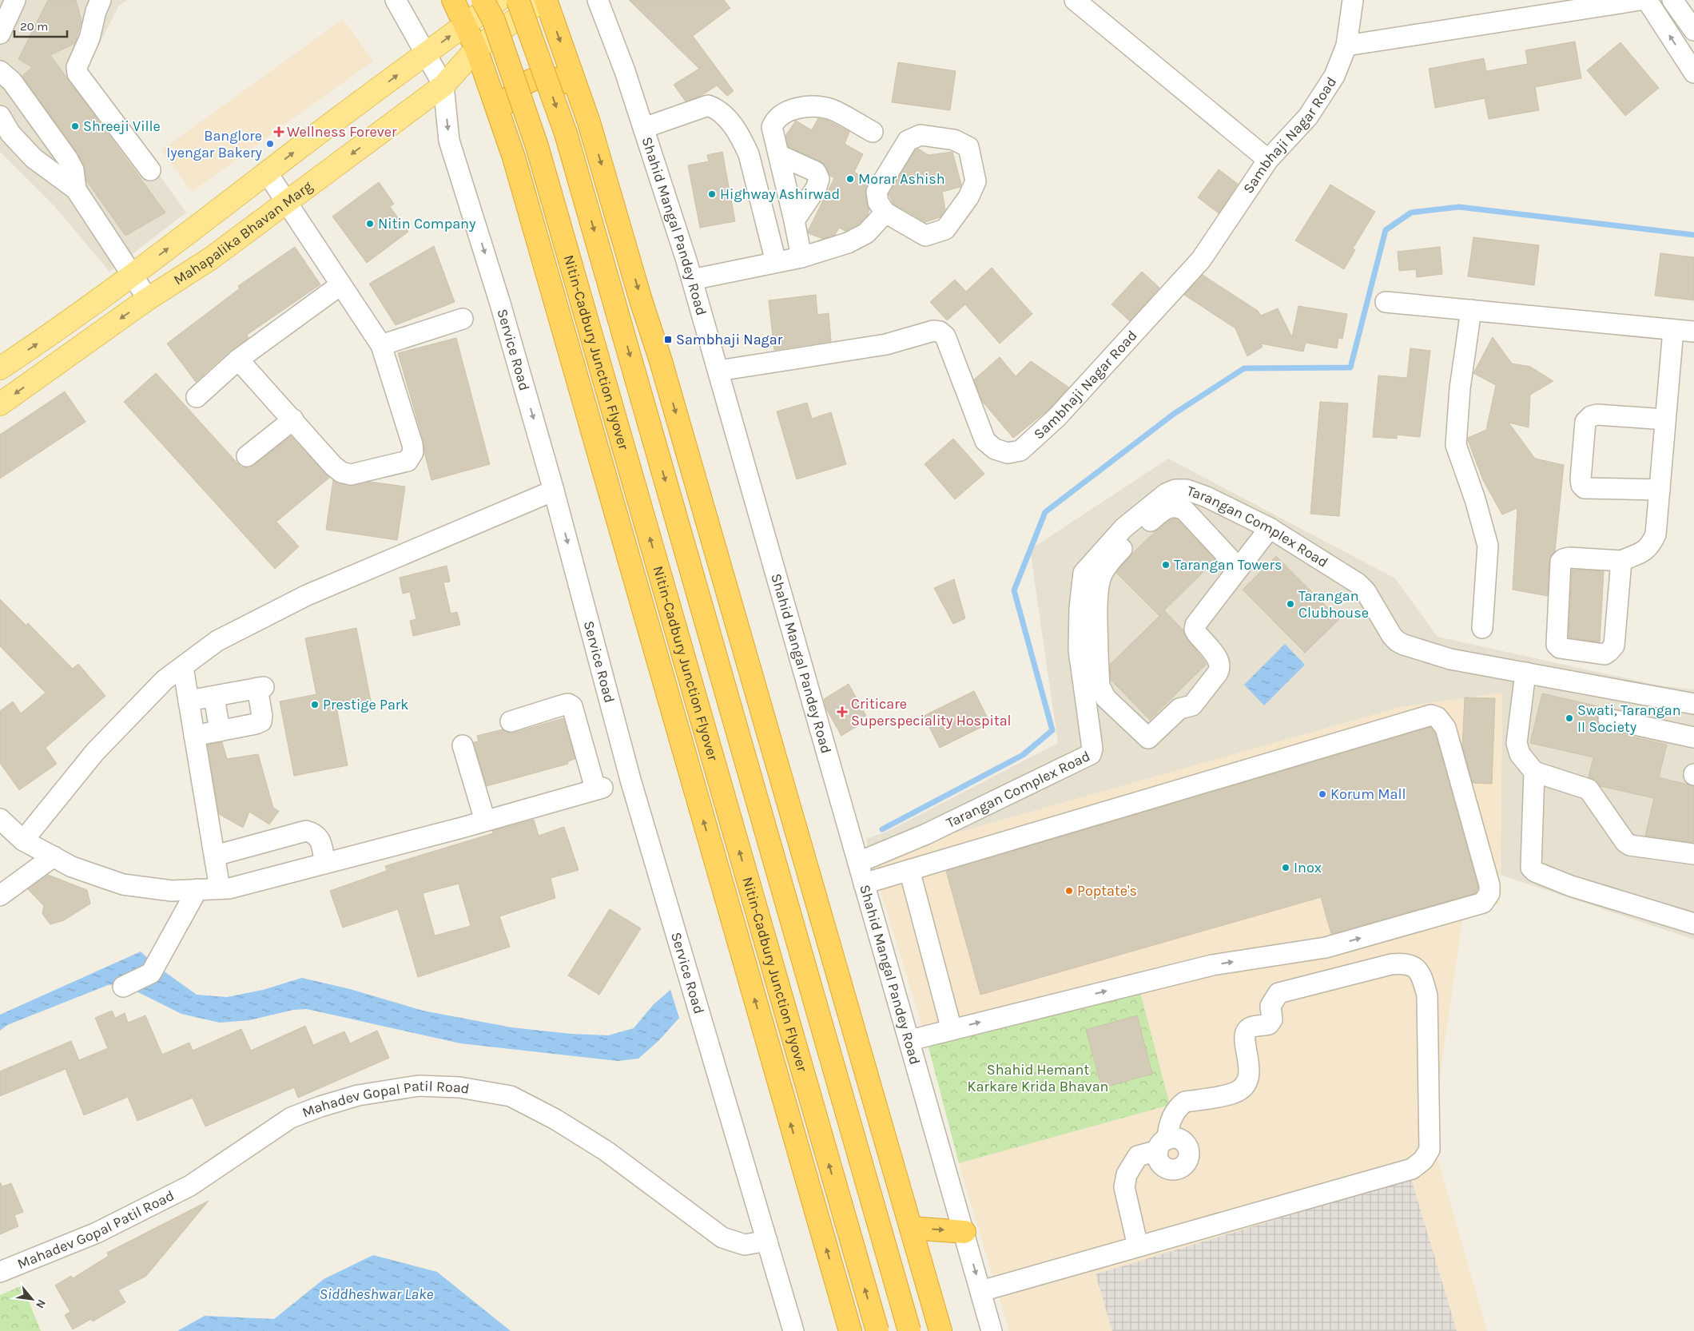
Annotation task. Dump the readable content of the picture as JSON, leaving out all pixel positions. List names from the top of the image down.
{
  "streets": {
    "highway": ["Nitin-Cadbury Junction Flyover"],
    "main road": ["Mahapalika Bhavan Marg"],
    "street": [
      "Sambhaji Nagar Road",
      "Shahid Mangal Pandey Road",
      "Service Road",
      "Tarangan Complex Road",
      "Mahadev Gopal Patil Road"
    ]
  },
  "crossings": [
    ["Sambhaji Nagar Road", "Shahid Mangal Pandey Road"],
    ["Shahid Mangal Pandey Road", "Tarangan Complex Road"],
    ["Mahapalika Bhavan Marg", "Service Road"],
    ["Service Road", "Mahadev Gopal Patil Road"]
  ],
  "one_way": ["Service Road"],
  "water": ["Siddheshwar Lake"],
  "parks": ["Shahid Hemant Karkare Krida Bhavan"],
  "places": {
    "other": [
      "Shreeji Ville",
      "Banglore Iyengar Bakery",
      "Morar Ashish",
      "Highway Ashirwad",
      "Nitin Company",
      "Tarangan Towers",
      "Tarangan Clubhouse",
      "Prestige Park",
      "Swati, Tarangan II Society",
      "Korum Mall",
      "Inox",
      "Poptate's"
    ],
    "health": ["Wellness Forever", "Criticare Superspeciality Hospital"],
    "transit": ["Sambhaji Nagar"]
  },
  "scale_bar": "20 m",
  "north": "bottom right"
}
